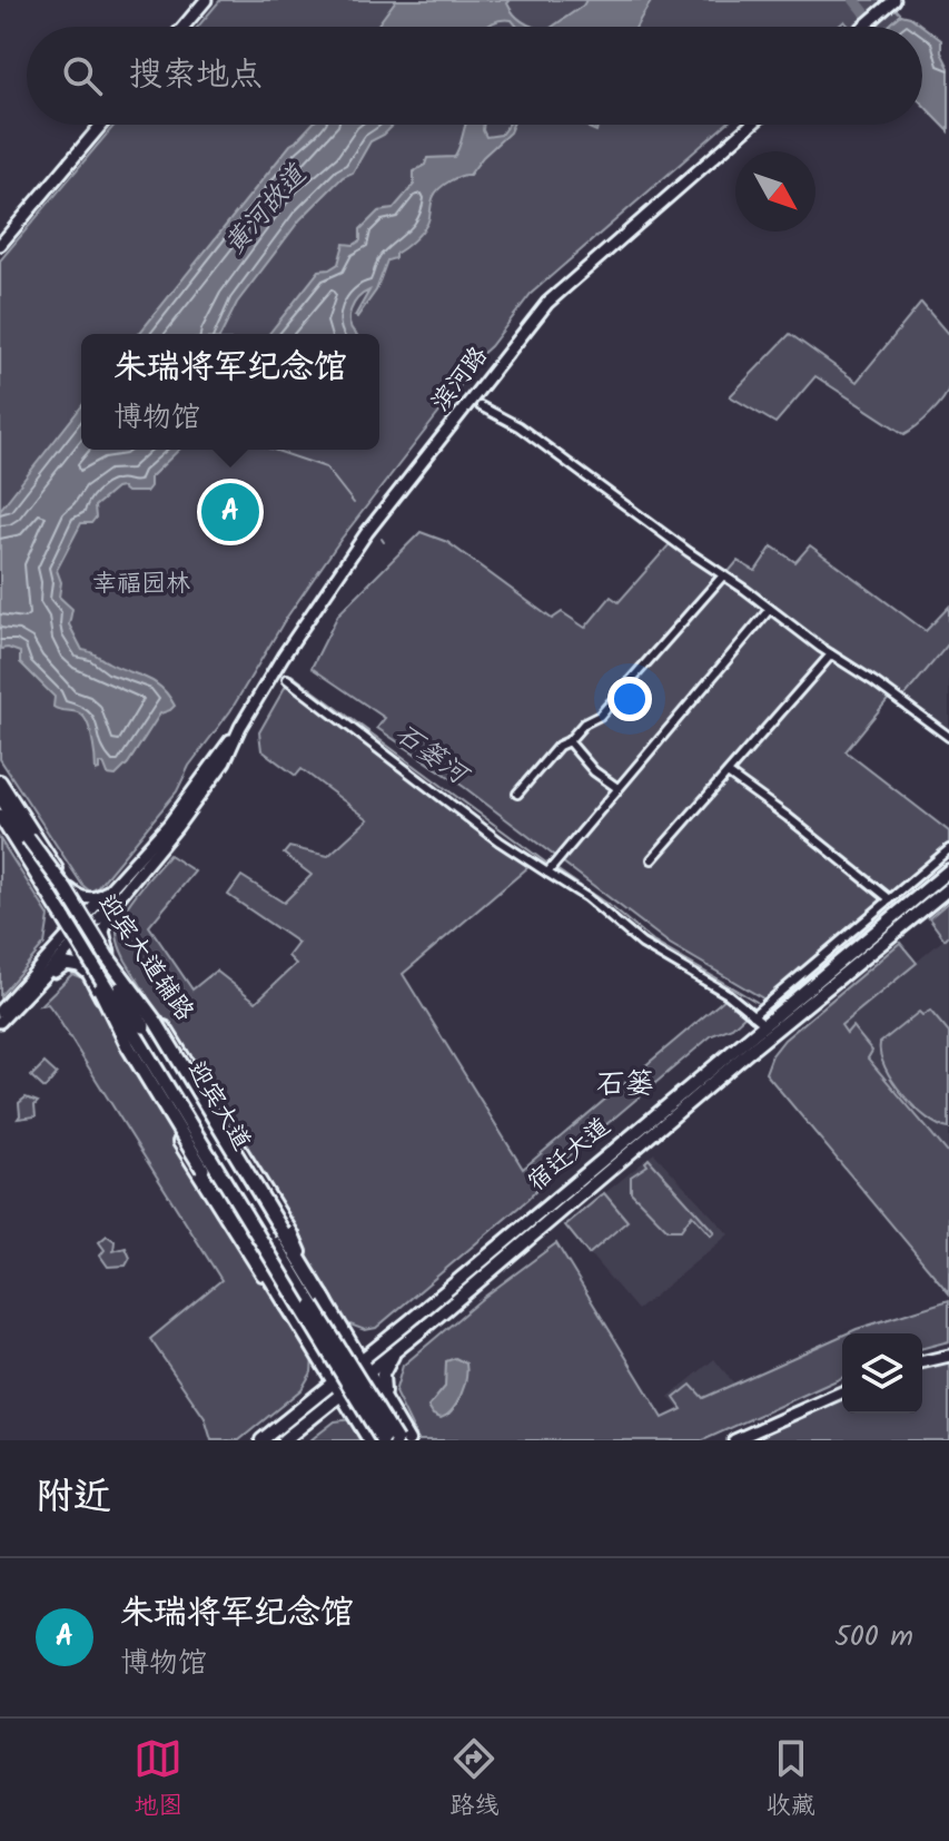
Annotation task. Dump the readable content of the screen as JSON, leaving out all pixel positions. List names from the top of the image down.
{
  "streets": {
    "highway": ["迎宾大道"],
    "main road": ["滨河路", "迎宾大道辅路", "宿迁大道"]
  },
  "crossings": [
    ["滨河路", "迎宾大道辅路"],
    ["迎宾大道辅路", "迎宾大道"],
    ["迎宾大道辅路", "宿迁大道"]
  ],
  "districts": ["石篓"],
  "water": ["黄河故道", "石篓河"],
  "parks": ["幸福园林"],
  "north": "bottom right",
  "page": {
    "search": "搜索地点",
    "popup": ["朱瑞将军纪念馆", "博物馆"],
    "pins": "A",
    "heading": "附近",
    "list": [
      {
        "mark": "A",
        "name": "朱瑞将军纪念馆",
        "note": "博物馆",
        "value": "500 m"
      }
    ],
    "nav": ["地图", "路线", "收藏"]
  }
}
